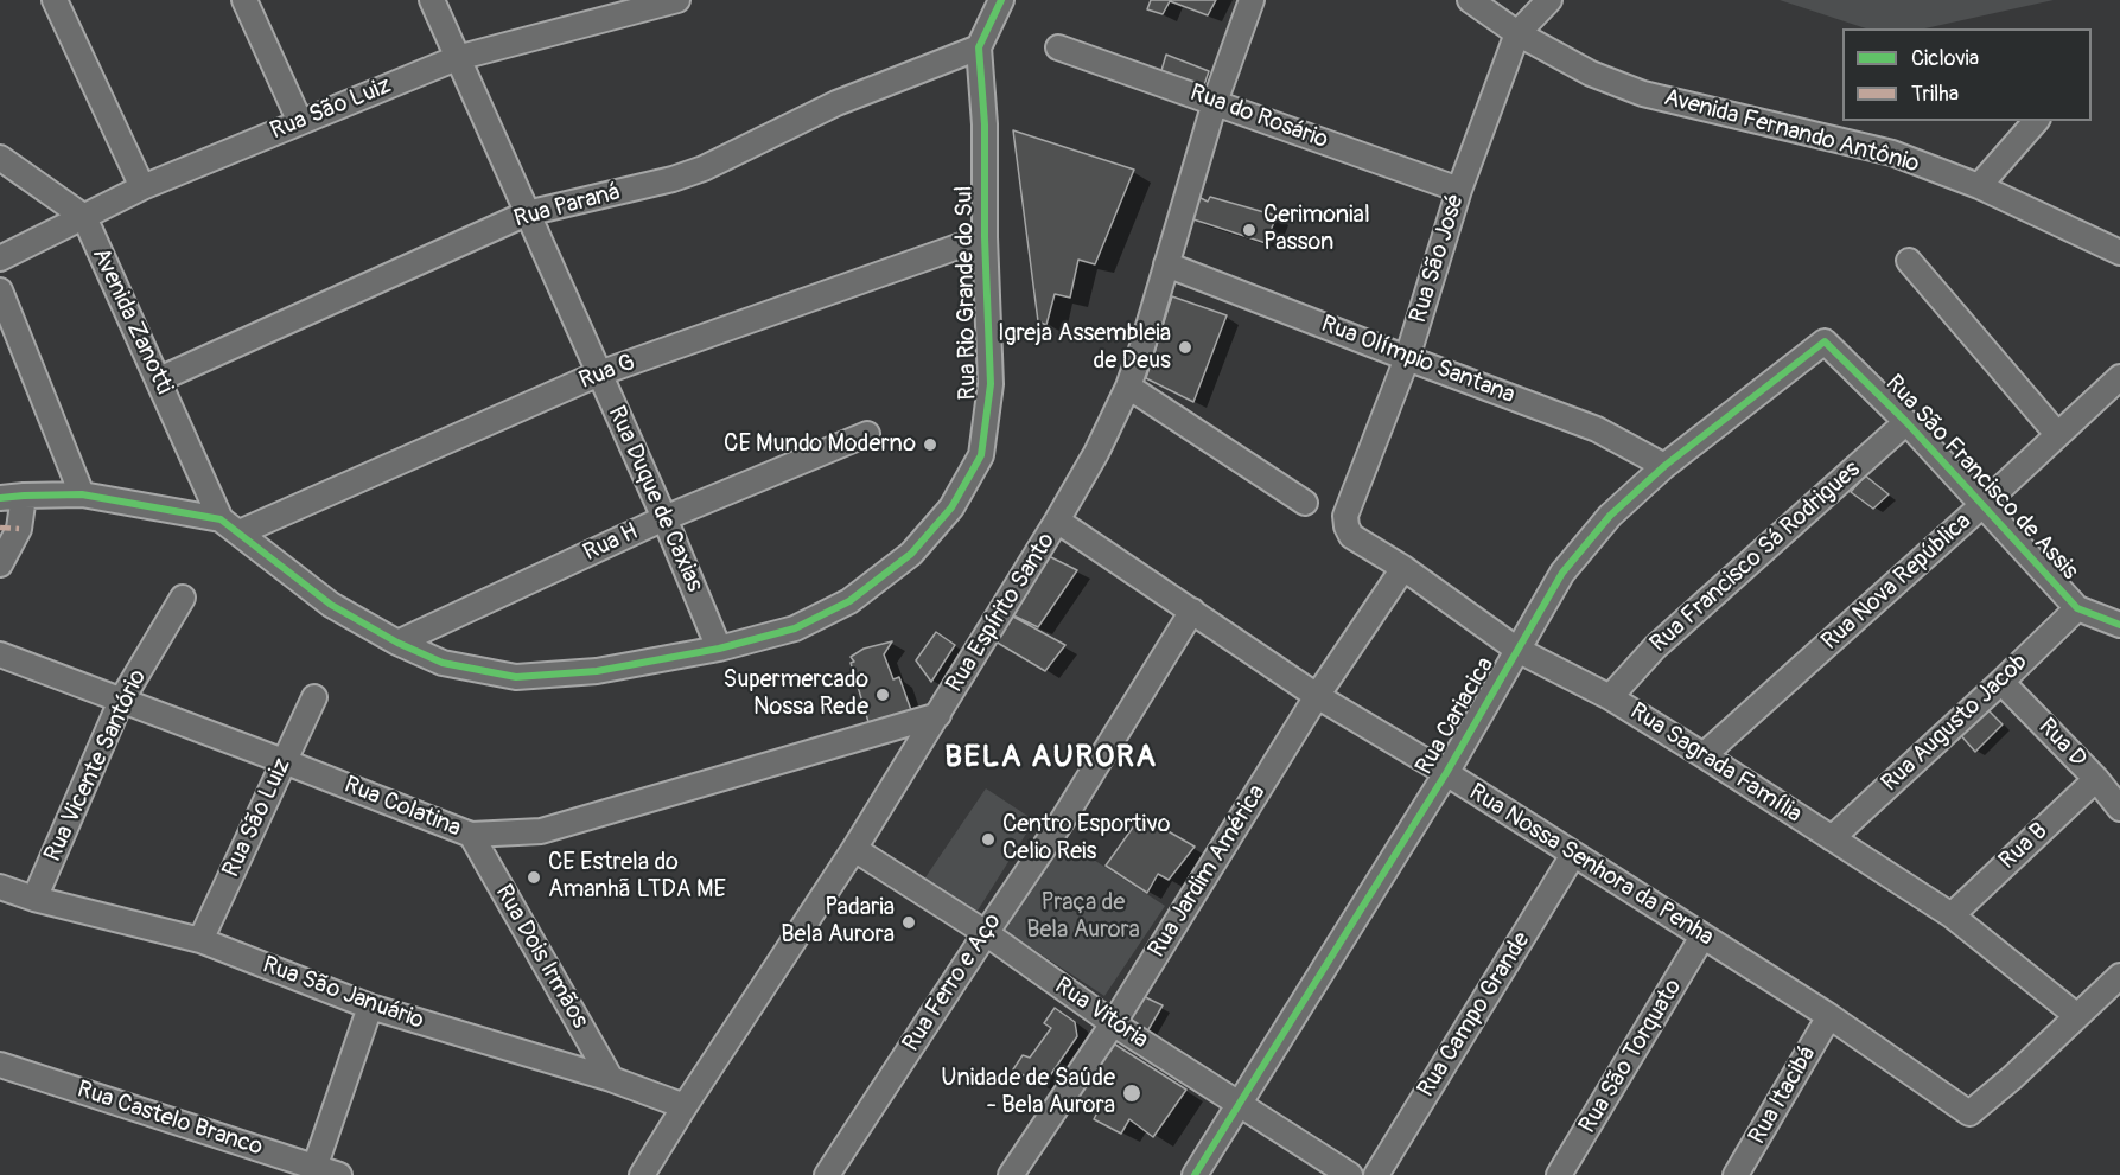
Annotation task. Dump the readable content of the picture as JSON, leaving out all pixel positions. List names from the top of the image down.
{
  "streets": {
    "street": [
      "Rua São Luiz",
      "Rua do Rosário",
      "Avenida Fernando Antônio",
      "Rua Paraná",
      "Rua São José",
      "Rua Rio Grande do Sul",
      "Avenida Zanotti",
      "Rua Olímpio Santana",
      "Rua G",
      "Rua São Francisco de Assis",
      "Rua Duque de Caxias",
      "Rua H",
      "Rua Francisco Sá Rodrigues",
      "Rua Nova República",
      "Rua Espírito Santo",
      "Rua Cariacica",
      "Rua Augusto Jacob",
      "Rua D",
      "Rua Sagrada Família",
      "Rua Vicente Santório",
      "Rua Colatina",
      "Rua B",
      "Rua Nossa Senhora da Penha",
      "Rua Jardim América",
      "Rua Dois Irmãos",
      "Rua Ferro e Aço",
      "Rua São Januário",
      "Rua Vitória",
      "Rua Campo Grande",
      "Rua São Torquato",
      "Rua Itacibá",
      "Rua Castelo Branco"
    ]
  },
  "crossings": [
    ["Rua São Luiz", "Avenida Zanotti"],
    ["Rua São Luiz", "Rua Duque de Caxias"],
    ["Rua São Luiz", "Rua Colatina"],
    ["Rua São Luiz", "Rua São Januário"],
    ["Rua do Rosário", "Rua São José"],
    ["Rua do Rosário", "Rua Espírito Santo"],
    ["Avenida Fernando Antônio", "Rua São José"],
    ["Rua Paraná", "Rua Rio Grande do Sul"],
    ["Rua Paraná", "Avenida Zanotti"],
    ["Rua Paraná", "Rua Duque de Caxias"],
    ["Rua São José", "Rua Olímpio Santana"],
    ["Rua São José", "Rua Sagrada Família"],
    ["Rua Rio Grande do Sul", "Avenida Zanotti"],
    ["Rua Rio Grande do Sul", "Rua G"],
    ["Rua Rio Grande do Sul", "Rua Duque de Caxias"],
    ["Rua Rio Grande do Sul", "Rua H"],
    ["Avenida Zanotti", "Rua G"],
    ["Rua Olímpio Santana", "Rua Espírito Santo"],
    ["Rua Olímpio Santana", "Rua Cariacica"],
    ["Rua G", "Rua Duque de Caxias"],
    ["Rua São Francisco de Assis", "Rua Francisco Sá Rodrigues"],
    ["Rua São Francisco de Assis", "Rua Nova República"],
    ["Rua São Francisco de Assis", "Rua Cariacica"],
    ["Rua São Francisco de Assis", "Rua Augusto Jacob"],
    ["Rua Duque de Caxias", "Rua H"],
    ["Rua Francisco Sá Rodrigues", "Rua Sagrada Família"],
    ["Rua Nova República", "Rua Sagrada Família"],
    ["Rua Espírito Santo", "Rua Colatina"],
    ["Rua Espírito Santo", "Rua Nossa Senhora da Penha"],
    ["Rua Espírito Santo", "Rua São Januário"],
    ["Rua Espírito Santo", "Rua Vitória"],
    ["Rua Cariacica", "Rua Sagrada Família"],
    ["Rua Cariacica", "Rua Nossa Senhora da Penha"],
    ["Rua Cariacica", "Rua Vitória"],
    ["Rua Augusto Jacob", "Rua D"],
    ["Rua Augusto Jacob", "Rua Sagrada Família"],
    ["Rua D", "Rua B"],
    ["Rua Sagrada Família", "Rua B"],
    ["Rua Sagrada Família", "Rua Nossa Senhora da Penha"],
    ["Rua Sagrada Família", "Rua Jardim América"],
    ["Rua Vicente Santório", "Rua Colatina"],
    ["Rua Vicente Santório", "Rua São Januário"],
    ["Rua Colatina", "Rua Dois Irmãos"],
    ["Rua Nossa Senhora da Penha", "Rua Jardim América"],
    ["Rua Nossa Senhora da Penha", "Rua Ferro e Aço"],
    ["Rua Nossa Senhora da Penha", "Rua Campo Grande"],
    ["Rua Nossa Senhora da Penha", "Rua São Torquato"],
    ["Rua Nossa Senhora da Penha", "Rua Itacibá"],
    ["Rua Jardim América", "Rua Vitória"],
    ["Rua Dois Irmãos", "Rua São Januário"],
    ["Rua Ferro e Aço", "Rua Vitória"]
  ],
  "districts": ["BELA AURORA"],
  "parks": ["Praça de Bela Aurora"],
  "places": [
    "Cerimonial Passon",
    "Igreja Assembleia de Deus",
    "CE Mundo Moderno",
    "Supermercado Nossa Rede",
    "Centro Esportivo Celio Reis",
    "CE Estrela do Amanhã LTDA ME",
    "Padaria Bela Aurora",
    "Unidade de Saúde - Bela Aurora"
  ],
  "legend": ["Ciclovia", "Trilha"]
}
